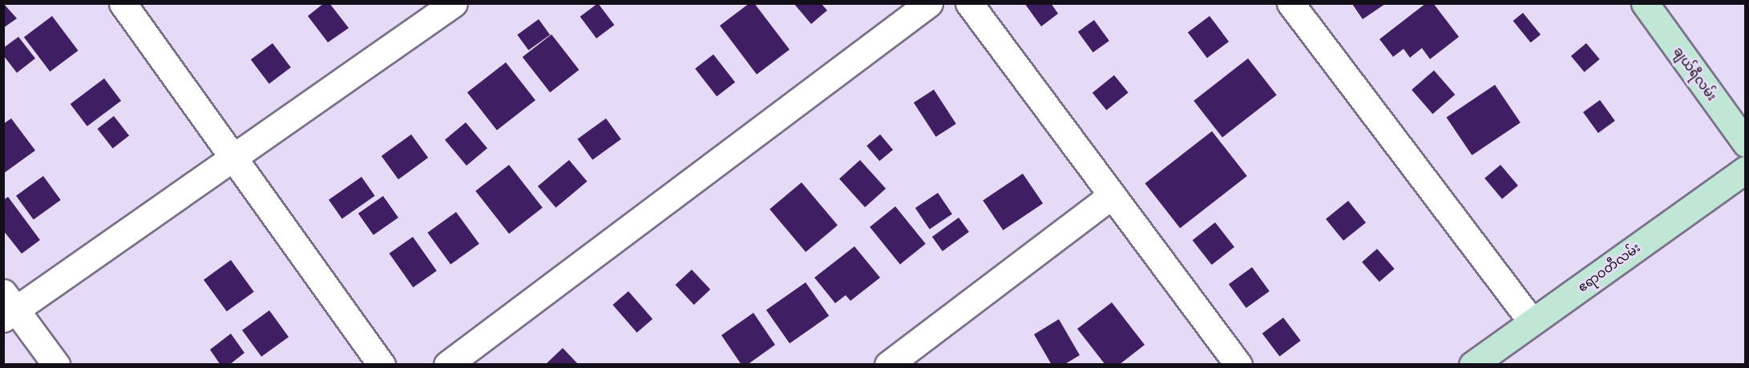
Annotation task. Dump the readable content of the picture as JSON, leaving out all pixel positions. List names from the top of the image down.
{
  "streets": {
    "street": ["ချယ်ရီလမ်း", "ဧရာဝတီလမ်း"]
  }
}
